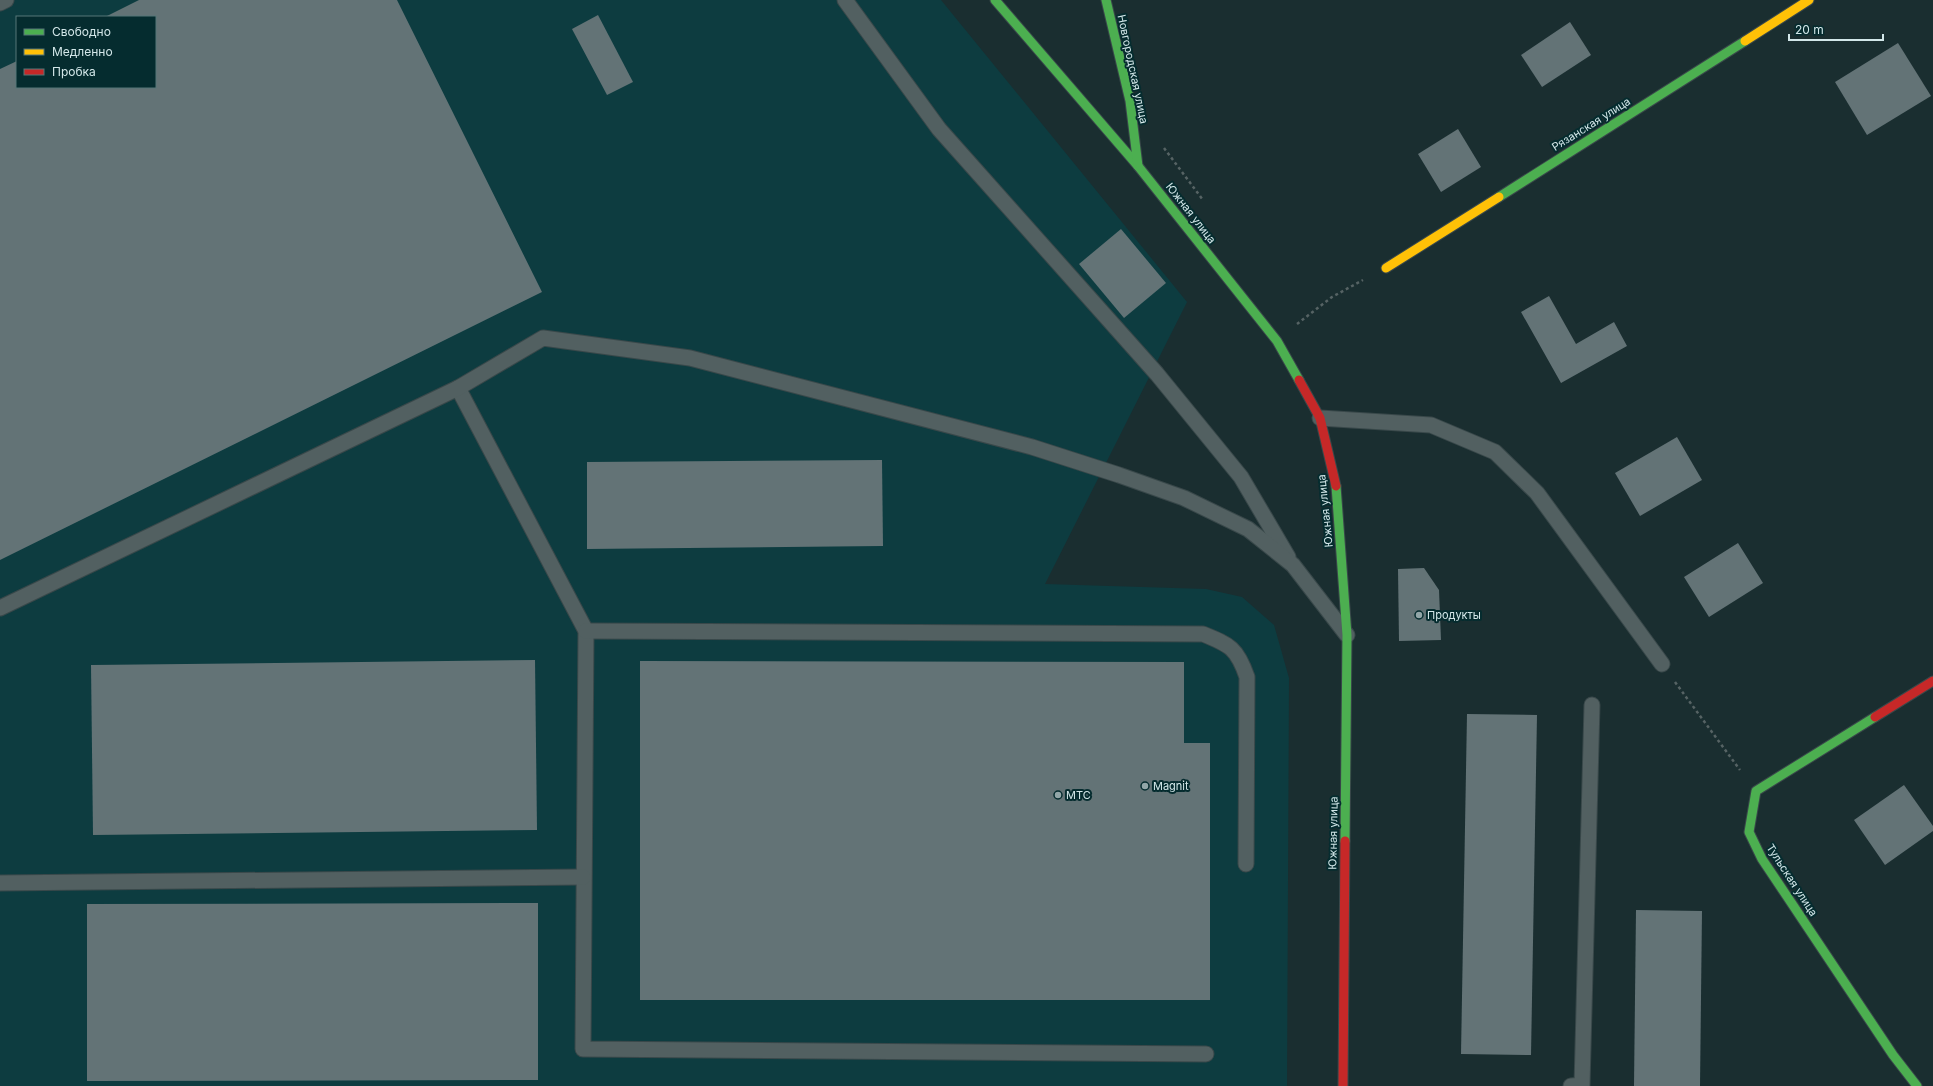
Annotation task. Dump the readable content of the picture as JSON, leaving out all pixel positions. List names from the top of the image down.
{
  "streets": {
    "street": [
      "Новгородская улица",
      "Рязанская улица",
      "Южная улица",
      "Тульская улица"
    ]
  },
  "crossings": [
    ["Новгородская улица", "Южная улица"]
  ],
  "places": ["Продукты", "Magnit", "МТС"],
  "legend": ["Свободно", "Медленно", "Пробка"],
  "scale_bar": "20 m"
}
